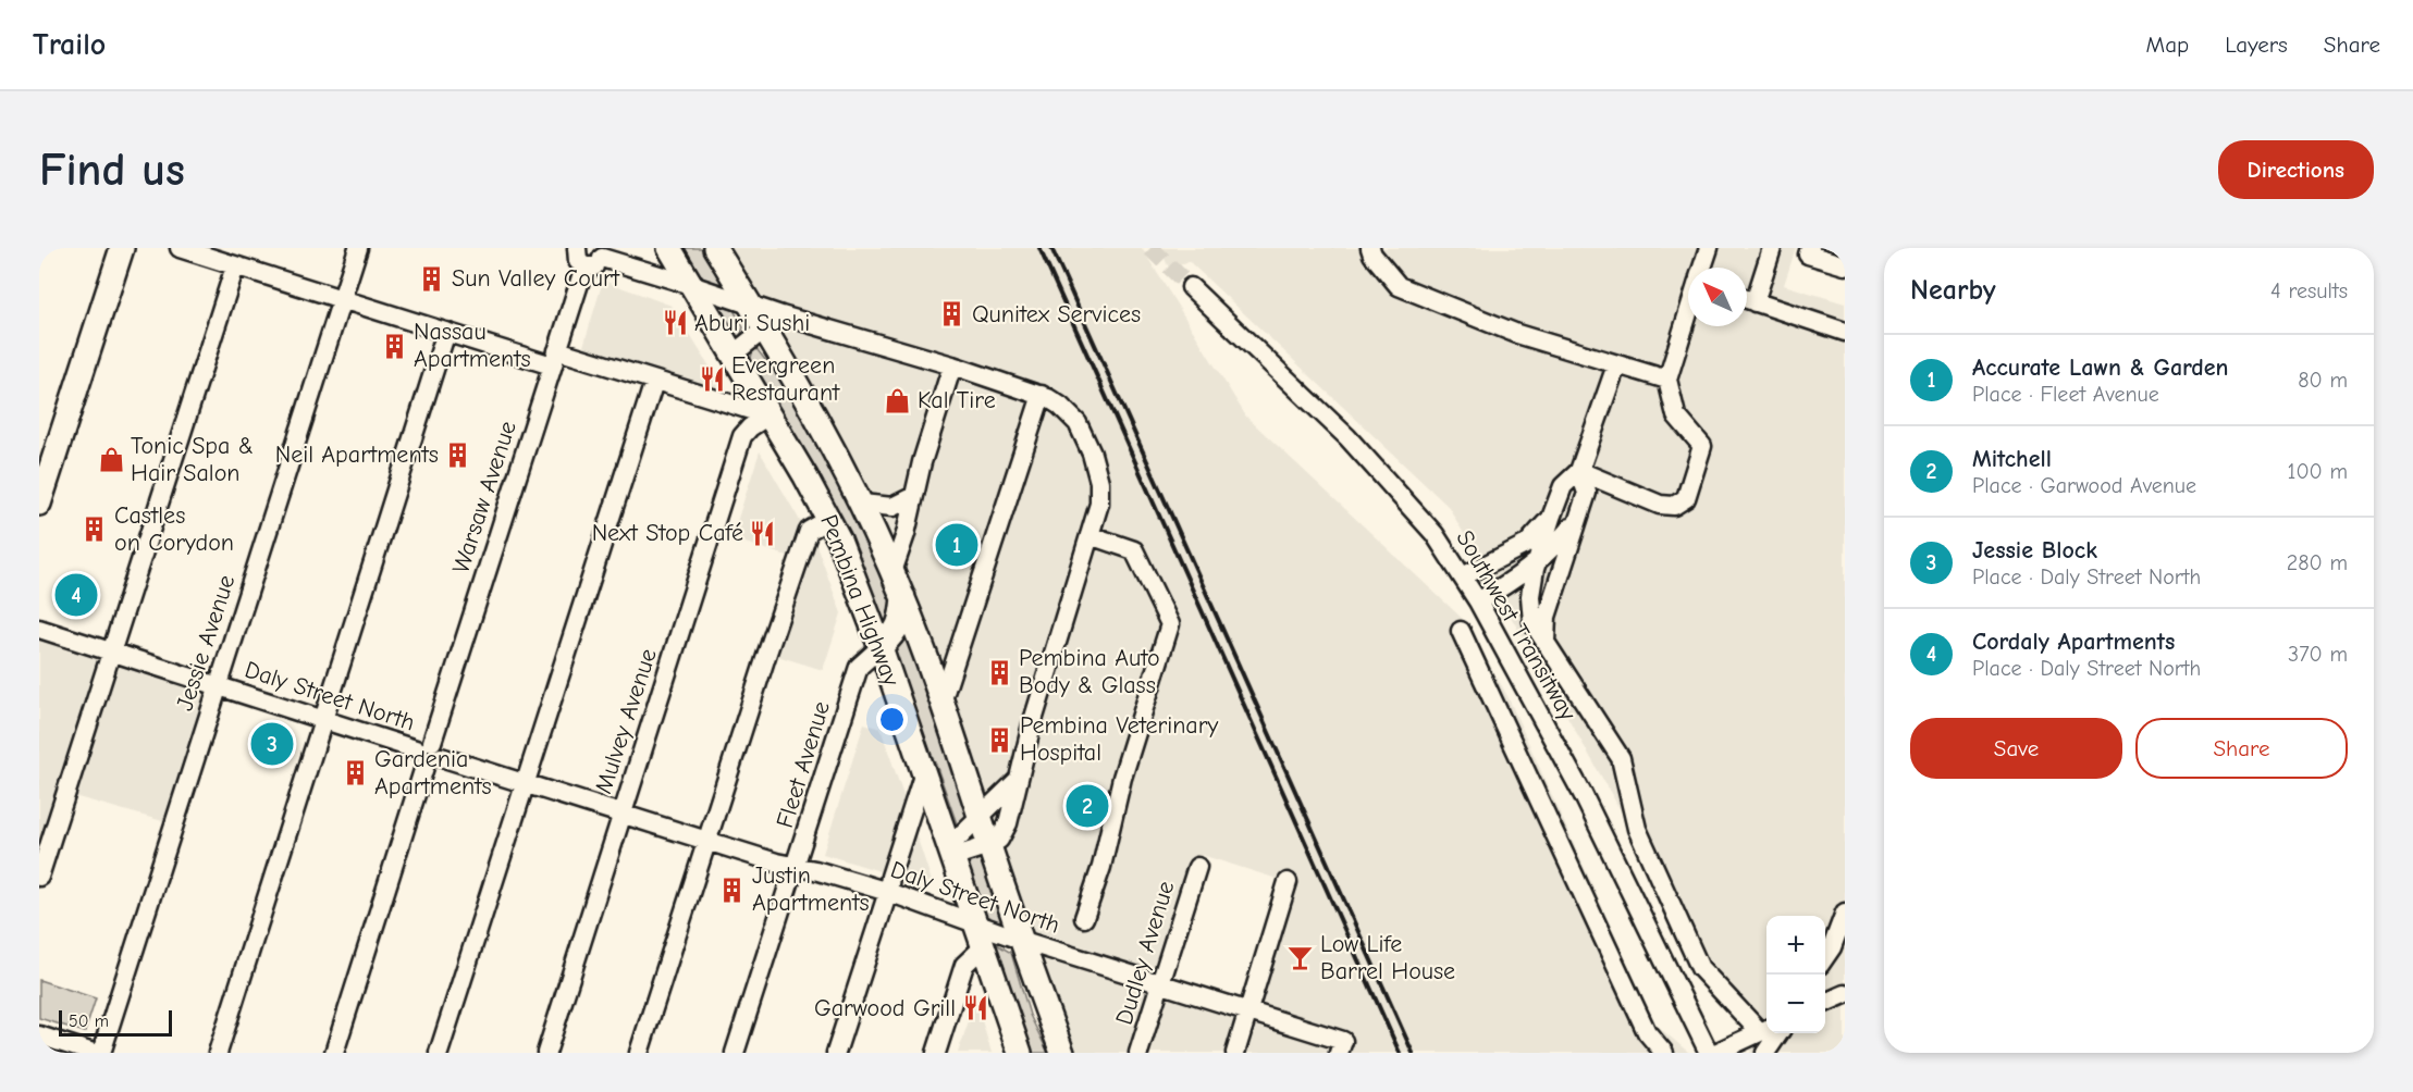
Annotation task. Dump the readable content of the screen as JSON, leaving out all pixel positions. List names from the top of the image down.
{
  "streets": {
    "main road": ["Pembina Highway"],
    "street": [
      "Warsaw Avenue",
      "Southwest Transitway",
      "Jessie Avenue",
      "Daly Street North",
      "Mulvey Avenue",
      "Fleet Avenue",
      "Dudley Avenue"
    ]
  },
  "crossings": [
    ["Warsaw Avenue", "Daly Street North"],
    ["Pembina Highway", "Daly Street North"],
    ["Pembina Highway", "Mulvey Avenue"],
    ["Pembina Highway", "Fleet Avenue"],
    ["Jessie Avenue", "Daly Street North"],
    ["Daly Street North", "Mulvey Avenue"],
    ["Daly Street North", "Fleet Avenue"],
    ["Daly Street North", "Dudley Avenue"]
  ],
  "places": {
    "building": [
      "Sun Valley Court",
      "Qunitex Services",
      "Nassau Apartments",
      "Neil Apartments",
      "Castles on Corydon",
      "Pembina Auto Body & Glass",
      "Pembina Veterinary Hospital",
      "Gardenia Apartments",
      "Justin Apartments"
    ],
    "restaurant": [
      "Aburi Sushi",
      "Evergreen Restaurant",
      "Next Stop Café",
      "Garwood Grill"
    ],
    "shop": ["Kal Tire", "Tonic Spa & Hair Salon"],
    "bar": ["Low Life Barrel House"]
  },
  "scale_bar": "50 m",
  "north": "top left",
  "page": {
    "header": "Trailo",
    "nav": ["Map", "Layers", "Share"],
    "buttons": [
      "Directions",
      ["Save", "Share"]
    ],
    "title": "Find us",
    "heading": ["Nearby", "4 results"],
    "list": [
      {
        "mark": "1",
        "name": "Accurate Lawn & Garden",
        "note": "Place · Fleet Avenue",
        "value": "80 m"
      },
      {
        "mark": "2",
        "name": "Mitchell",
        "note": "Place · Garwood Avenue",
        "value": "100 m"
      },
      {
        "mark": "3",
        "name": "Jessie Block",
        "note": "Place · Daly Street North",
        "value": "280 m"
      },
      {
        "mark": "4",
        "name": "Cordaly Apartments",
        "note": "Place · Daly Street North",
        "value": "370 m"
      }
    ],
    "pins": [
      "1",
      "4",
      "3",
      "2"
    ],
    "map_buttons": ["+", "−"],
    "scale": "50 m"
  }
}
